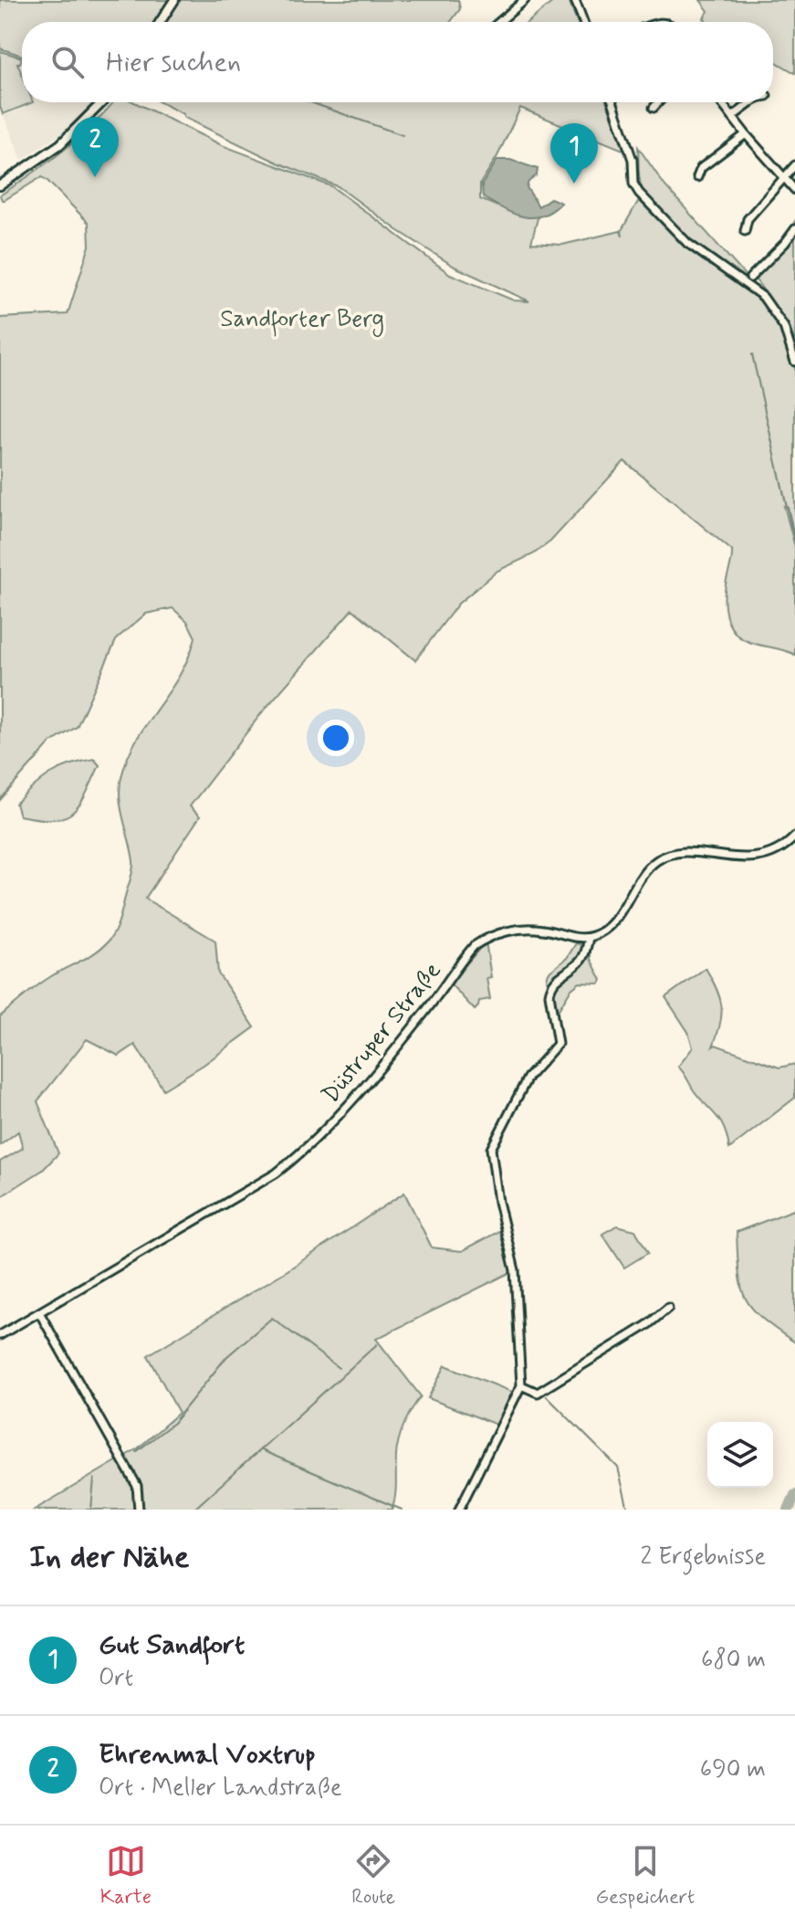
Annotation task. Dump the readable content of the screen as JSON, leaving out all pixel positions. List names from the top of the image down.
{
  "streets": {
    "street": ["Düstruper Straße"]
  },
  "parks": ["Sandforter Berg"],
  "page": {
    "search": "Hier suchen",
    "pins": ["2", "1"],
    "heading": ["In der Nähe", "2 Ergebnisse"],
    "list": [
      {
        "mark": "1",
        "name": "Gut Sandfort",
        "note": "Ort",
        "value": "680 m"
      },
      {
        "mark": "2",
        "name": "Ehrenmal Voxtrup",
        "note": "Ort · Meller Landstraße",
        "value": "690 m"
      }
    ],
    "nav": ["Karte", "Route", "Gespeichert"]
  }
}
